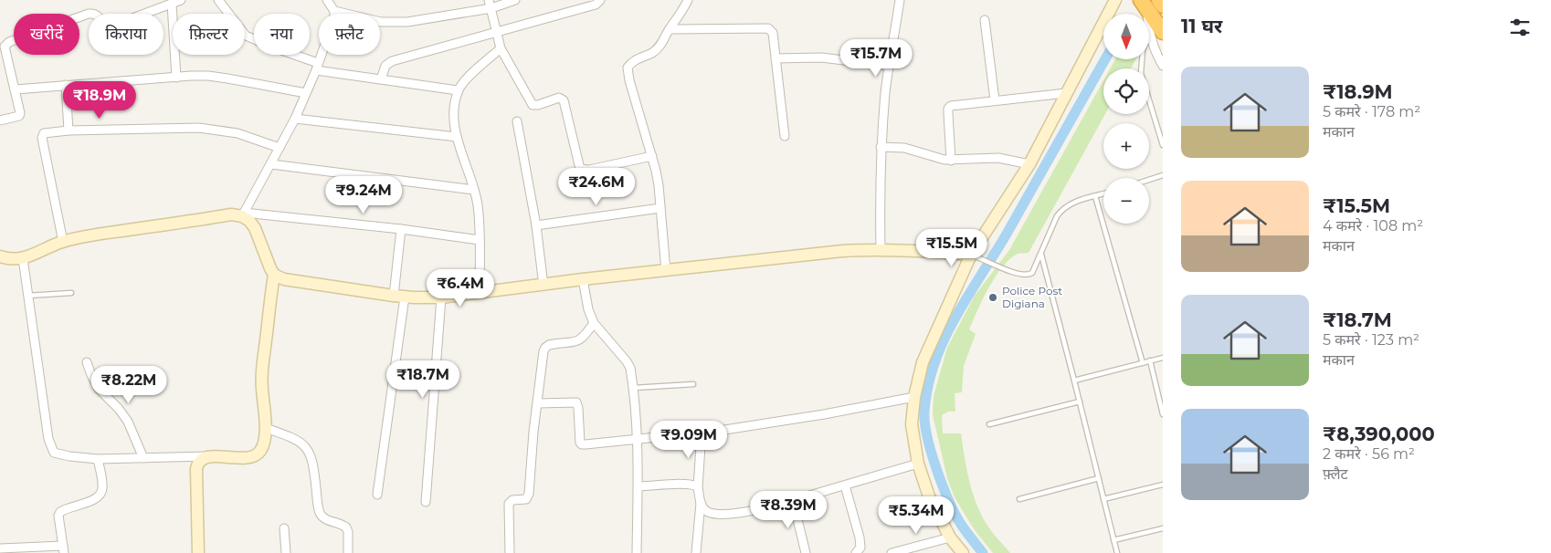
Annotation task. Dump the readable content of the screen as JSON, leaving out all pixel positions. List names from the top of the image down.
{
  "places": ["Police Post Digiana"],
  "north": "bottom",
  "page": {
    "heading": "11 घर",
    "map_buttons": ["+", "−"],
    "chip": [
      "खरीदें",
      "किराया",
      "फ़िल्टर",
      "नया",
      "फ़्लैट"
    ],
    "price": [
      "₹15.7M",
      "₹18.9M",
      "₹24.6M",
      "₹9.24M",
      "₹15.5M",
      "₹6.4M",
      "₹18.7M",
      "₹8.22M",
      "₹9.09M",
      "₹8.39M",
      "₹5.34M"
    ],
    "list": [
      {
        "name": "₹18.9M",
        "note": "5 कमरे · 178 m² · मकान"
      },
      {
        "name": "₹15.5M",
        "note": "4 कमरे · 108 m² · मकान"
      },
      {
        "name": "₹18.7M",
        "note": "5 कमरे · 123 m² · मकान"
      },
      {
        "name": "₹8,390,000",
        "note": "2 कमरे · 56 m² · फ़्लैट"
      }
    ]
  }
}
